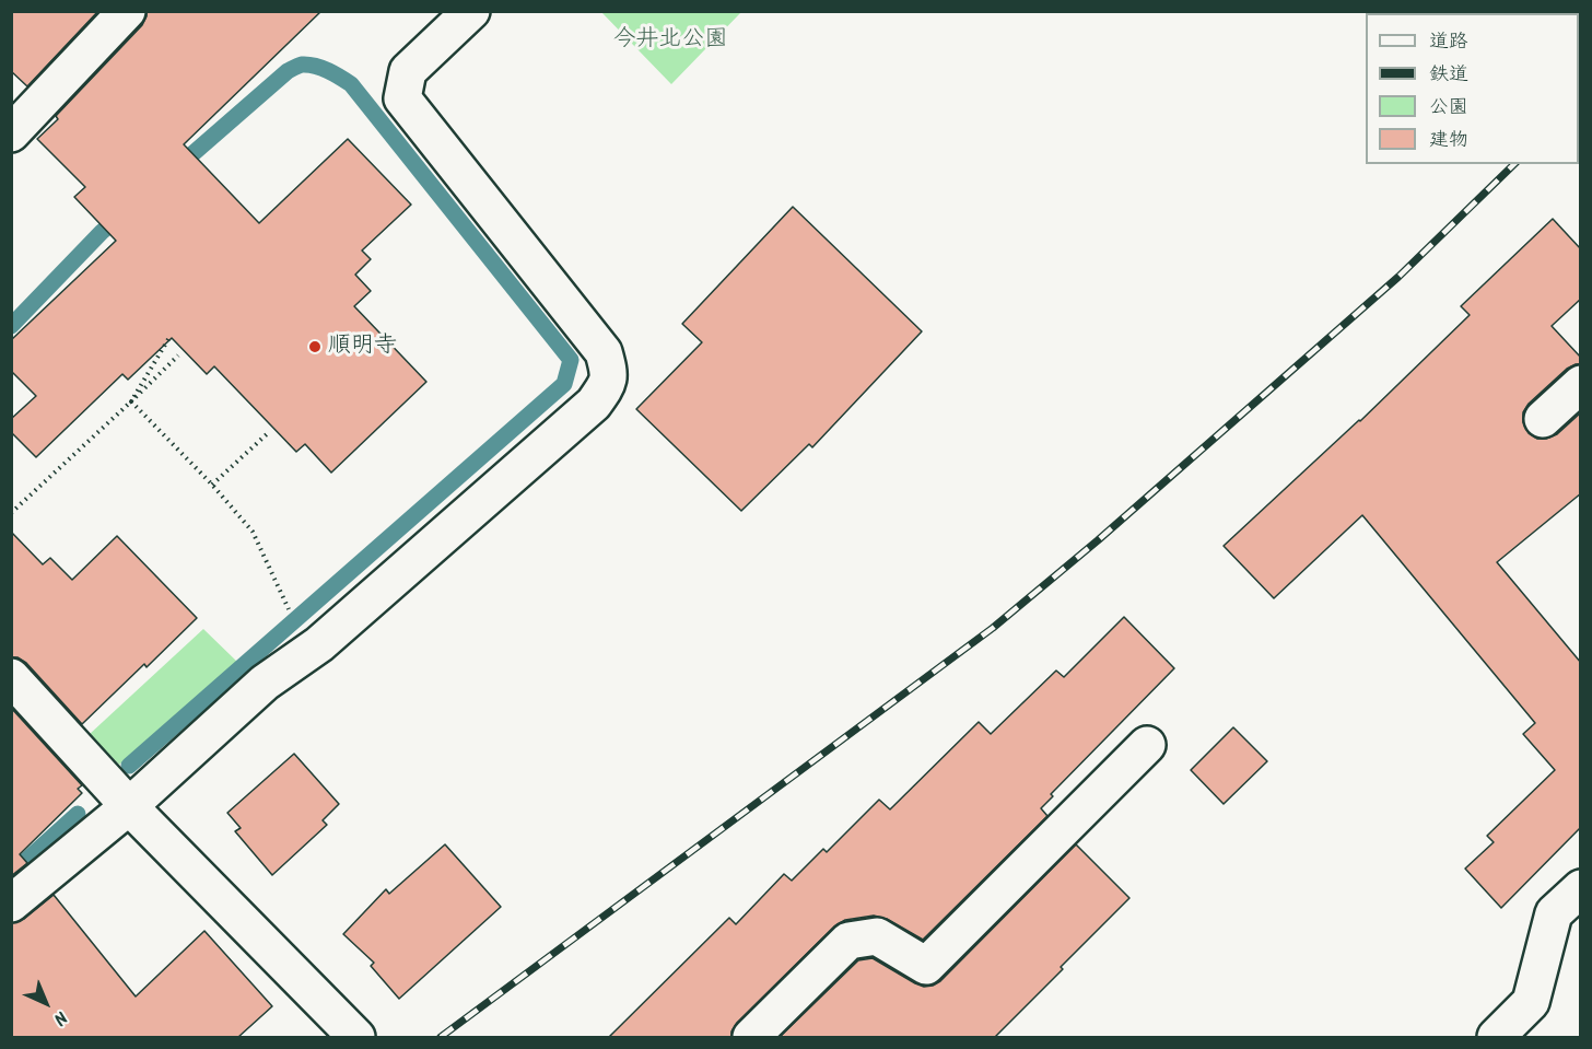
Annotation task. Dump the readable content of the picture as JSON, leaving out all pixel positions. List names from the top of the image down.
{
  "parks": ["今井北公園"],
  "places": ["順明寺"],
  "legend": [
    "道路",
    "鉄道",
    "公園",
    "建物"
  ],
  "north": "bottom right"
}
